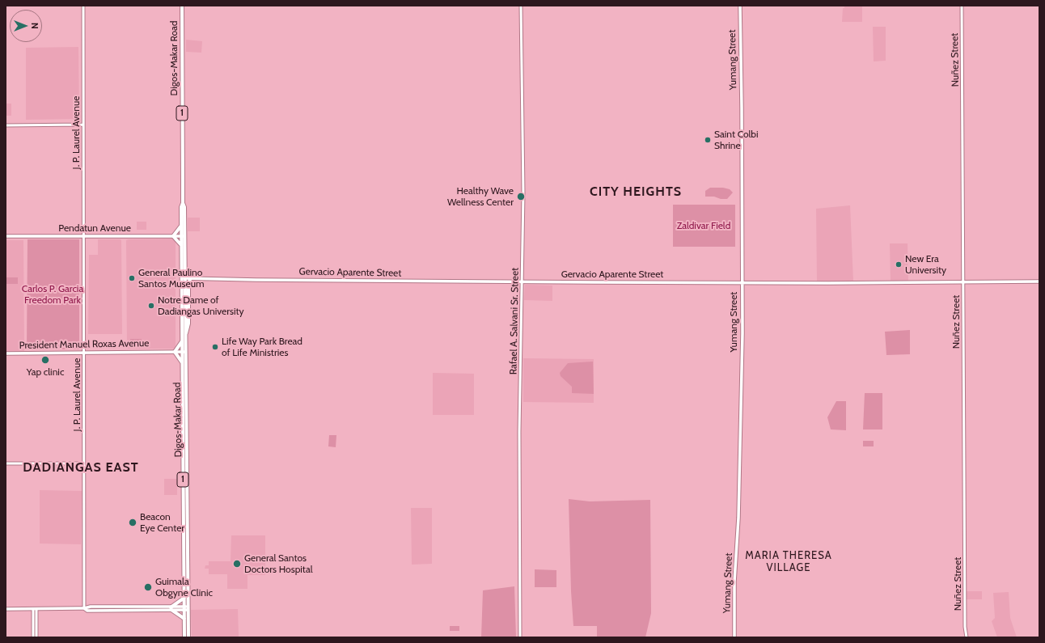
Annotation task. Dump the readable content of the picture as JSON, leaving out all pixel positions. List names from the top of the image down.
{
  "streets": {
    "main road": [
      "Digos-Makar Road",
      "Yumang Street",
      "1",
      "Pendatun Avenue",
      "Gervacio Aparente Street",
      "President Manuel Roxas Avenue"
    ],
    "street": ["Nuñez Street", "J. P. Laurel Avenue", "Rafael A. Salvani Sr. Street"]
  },
  "crossings": [
    ["Digos-Makar Road", "Pendatun Avenue"],
    ["Digos-Makar Road", "Gervacio Aparente Street"],
    ["Digos-Makar Road", "President Manuel Roxas Avenue"],
    ["Yumang Street", "Gervacio Aparente Street"],
    ["Nuñez Street", "Gervacio Aparente Street"],
    ["J. P. Laurel Avenue", "Pendatun Avenue"],
    ["J. P. Laurel Avenue", "President Manuel Roxas Avenue"],
    ["Gervacio Aparente Street", "Rafael A. Salvani Sr. Street"]
  ],
  "districts": ["CITY HEIGHTS", "DADIANGAS EAST", "MARIA THERESA VILLAGE"],
  "parks": ["Zaldivar Field", "Carlos P. Garcia Freedom Park"],
  "places": [
    "Saint Colbi Shrine",
    "Healthy Wave Wellness Center",
    "New Era University",
    "General Paulino Santos Museum",
    "Notre Dame of Dadiangas University",
    "Life Way Park Bread of Life Ministries",
    "Yap clinic",
    "Beacon Eye Center",
    "General Santos Doctors Hospital",
    "Guimala Obgyne Clinic"
  ],
  "north": "right"
}
